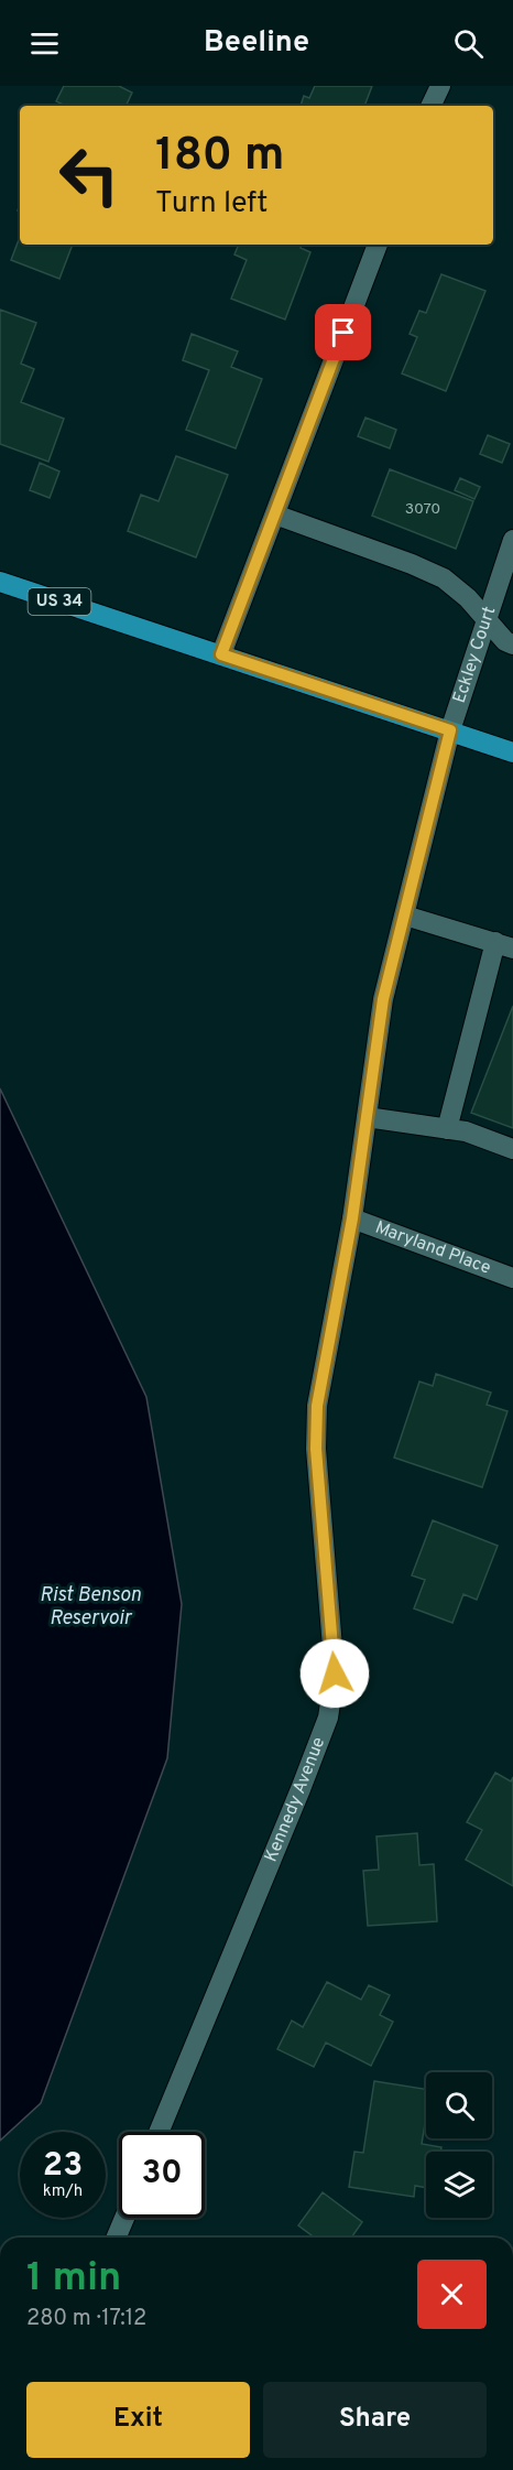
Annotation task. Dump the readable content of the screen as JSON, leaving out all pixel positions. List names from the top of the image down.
{
  "streets": {
    "highway": ["US 34"],
    "street": ["Eckley Court", "Maryland Place", "Kennedy Avenue"]
  },
  "crossings": [
    ["US 34", "Eckley Court"],
    ["US 34", "Kennedy Avenue"],
    ["Eckley Court", "Kennedy Avenue"],
    ["Maryland Place", "Kennedy Avenue"]
  ],
  "water": ["Rist Benson Reservoir"],
  "house_numbers": ["3070"],
  "page": {
    "header": "Beeline",
    "turn": ["180 m", "Turn left"],
    "speed": "23 km/h",
    "limit": "30",
    "heading": ["1 min", "280 m · 17:12"],
    "buttons": ["Exit", "Share"]
  }
}
